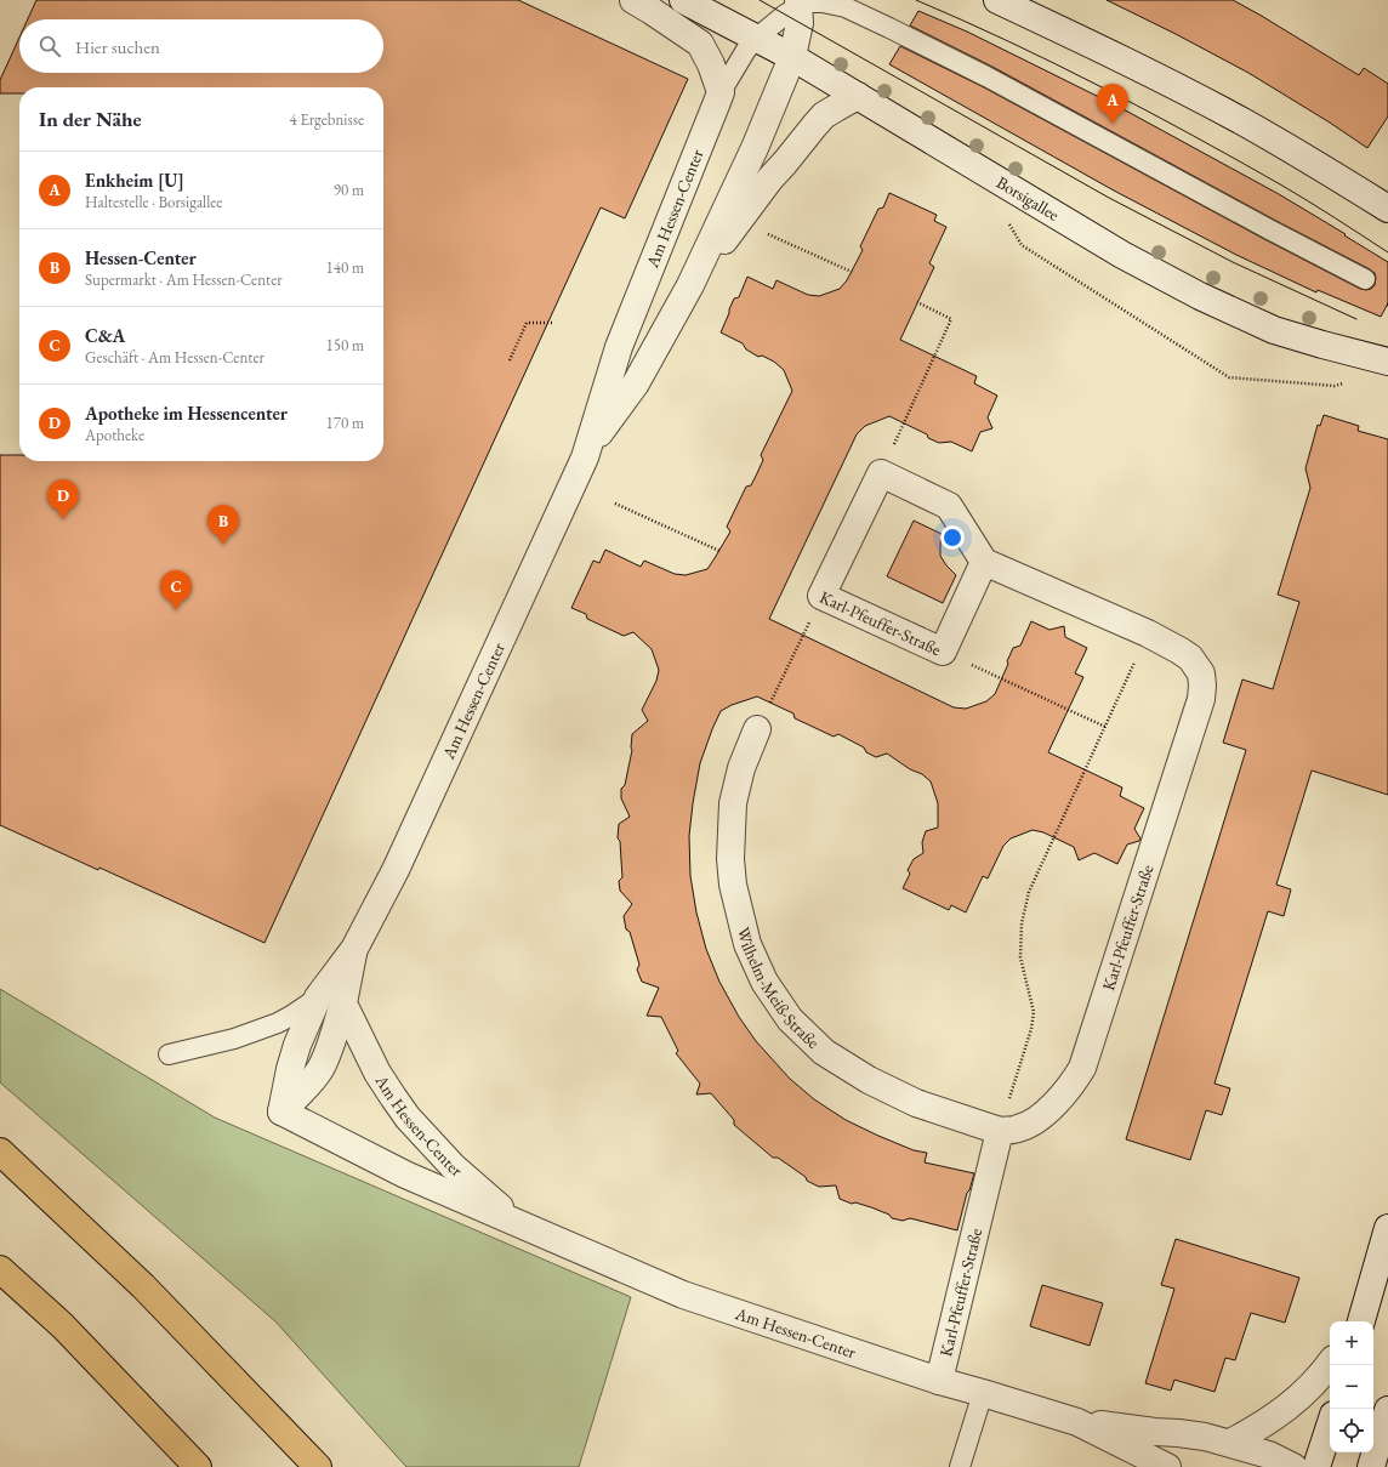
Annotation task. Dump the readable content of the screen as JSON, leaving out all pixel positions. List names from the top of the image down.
{
  "streets": {
    "street": [
      "Borsigallee",
      "Am Hessen-Center",
      "Karl-Pfeuffer-Straße",
      "Wilhelm-Meiß-Straße"
    ]
  },
  "crossings": [
    ["Borsigallee", "Am Hessen-Center"],
    ["Am Hessen-Center", "Karl-Pfeuffer-Straße"],
    ["Karl-Pfeuffer-Straße", "Wilhelm-Meiß-Straße"]
  ],
  "page": {
    "search": "Hier suchen",
    "pins": [
      "A",
      "D",
      "B",
      "C"
    ],
    "heading": ["In der Nähe", "4 Ergebnisse"],
    "list": [
      {
        "mark": "A",
        "name": "Enkheim [U]",
        "note": "Haltestelle · Borsigallee",
        "value": "90 m"
      },
      {
        "mark": "B",
        "name": "Hessen-Center",
        "note": "Supermarkt · Am Hessen-Center",
        "value": "140 m"
      },
      {
        "mark": "C",
        "name": "C&A",
        "note": "Geschäft · Am Hessen-Center",
        "value": "150 m"
      },
      {
        "mark": "D",
        "name": "Apotheke im Hessencenter",
        "note": "Apotheke",
        "value": "170 m"
      }
    ],
    "map_buttons": ["+", "−"]
  }
}
